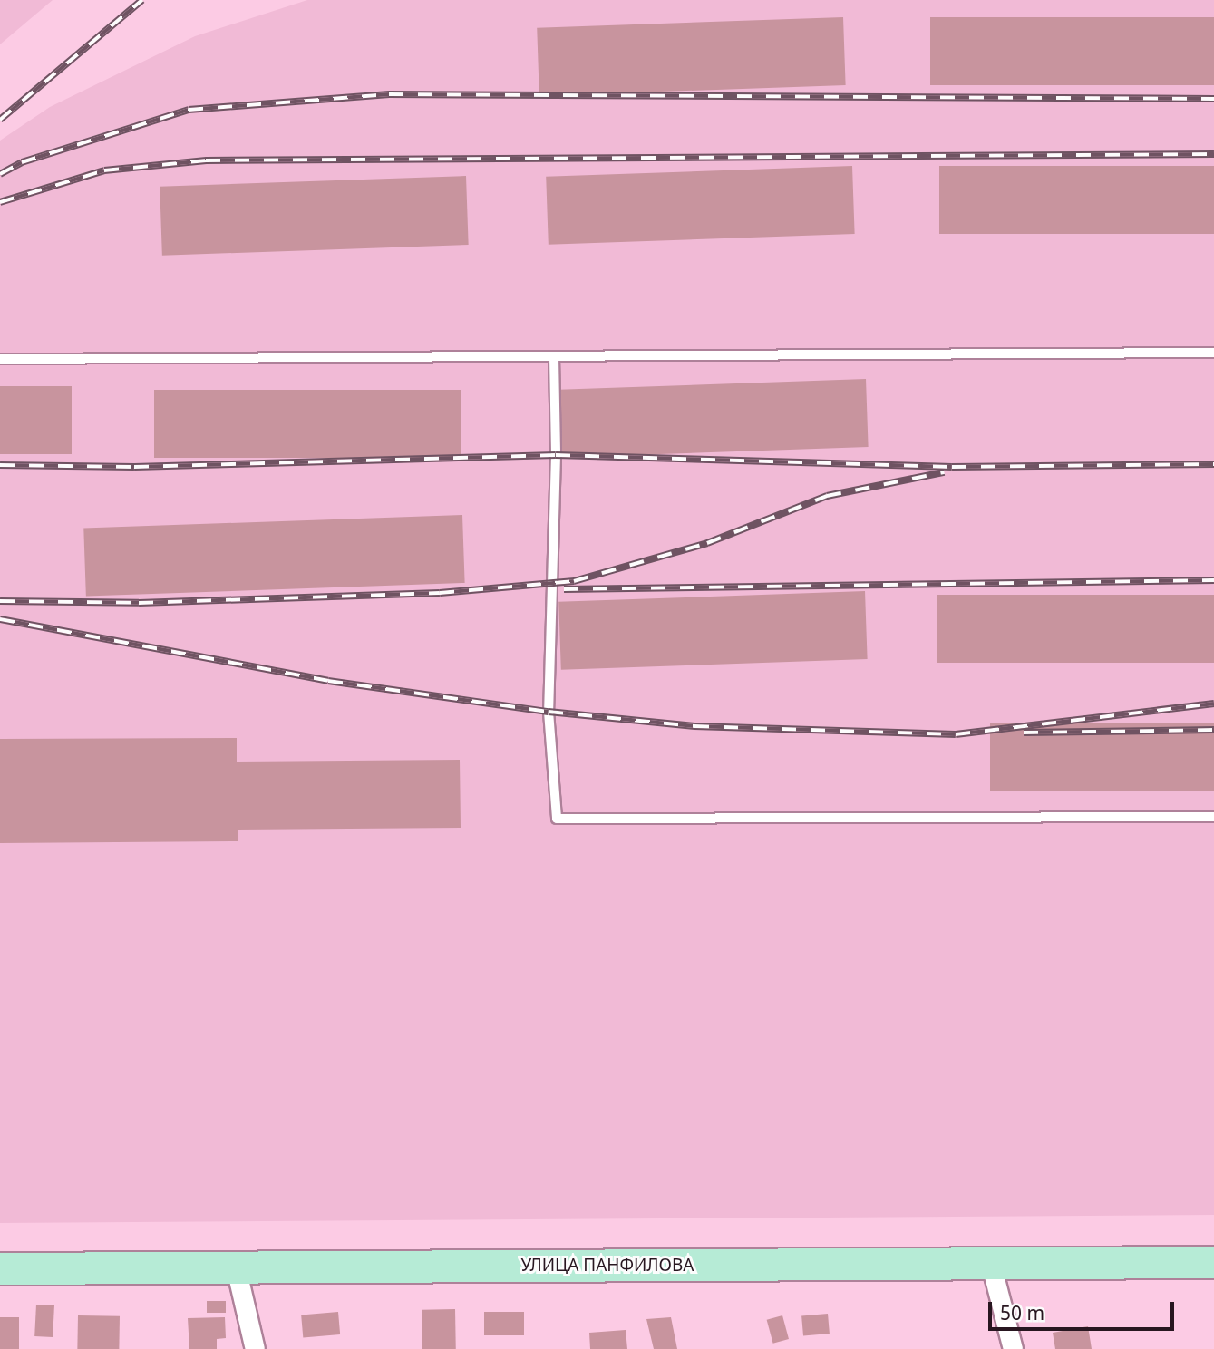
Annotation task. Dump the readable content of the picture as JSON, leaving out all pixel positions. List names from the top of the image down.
{
  "streets": {
    "main road": ["УЛИЦА ПАНФИЛОВА"]
  },
  "scale_bar": "50 m"
}
